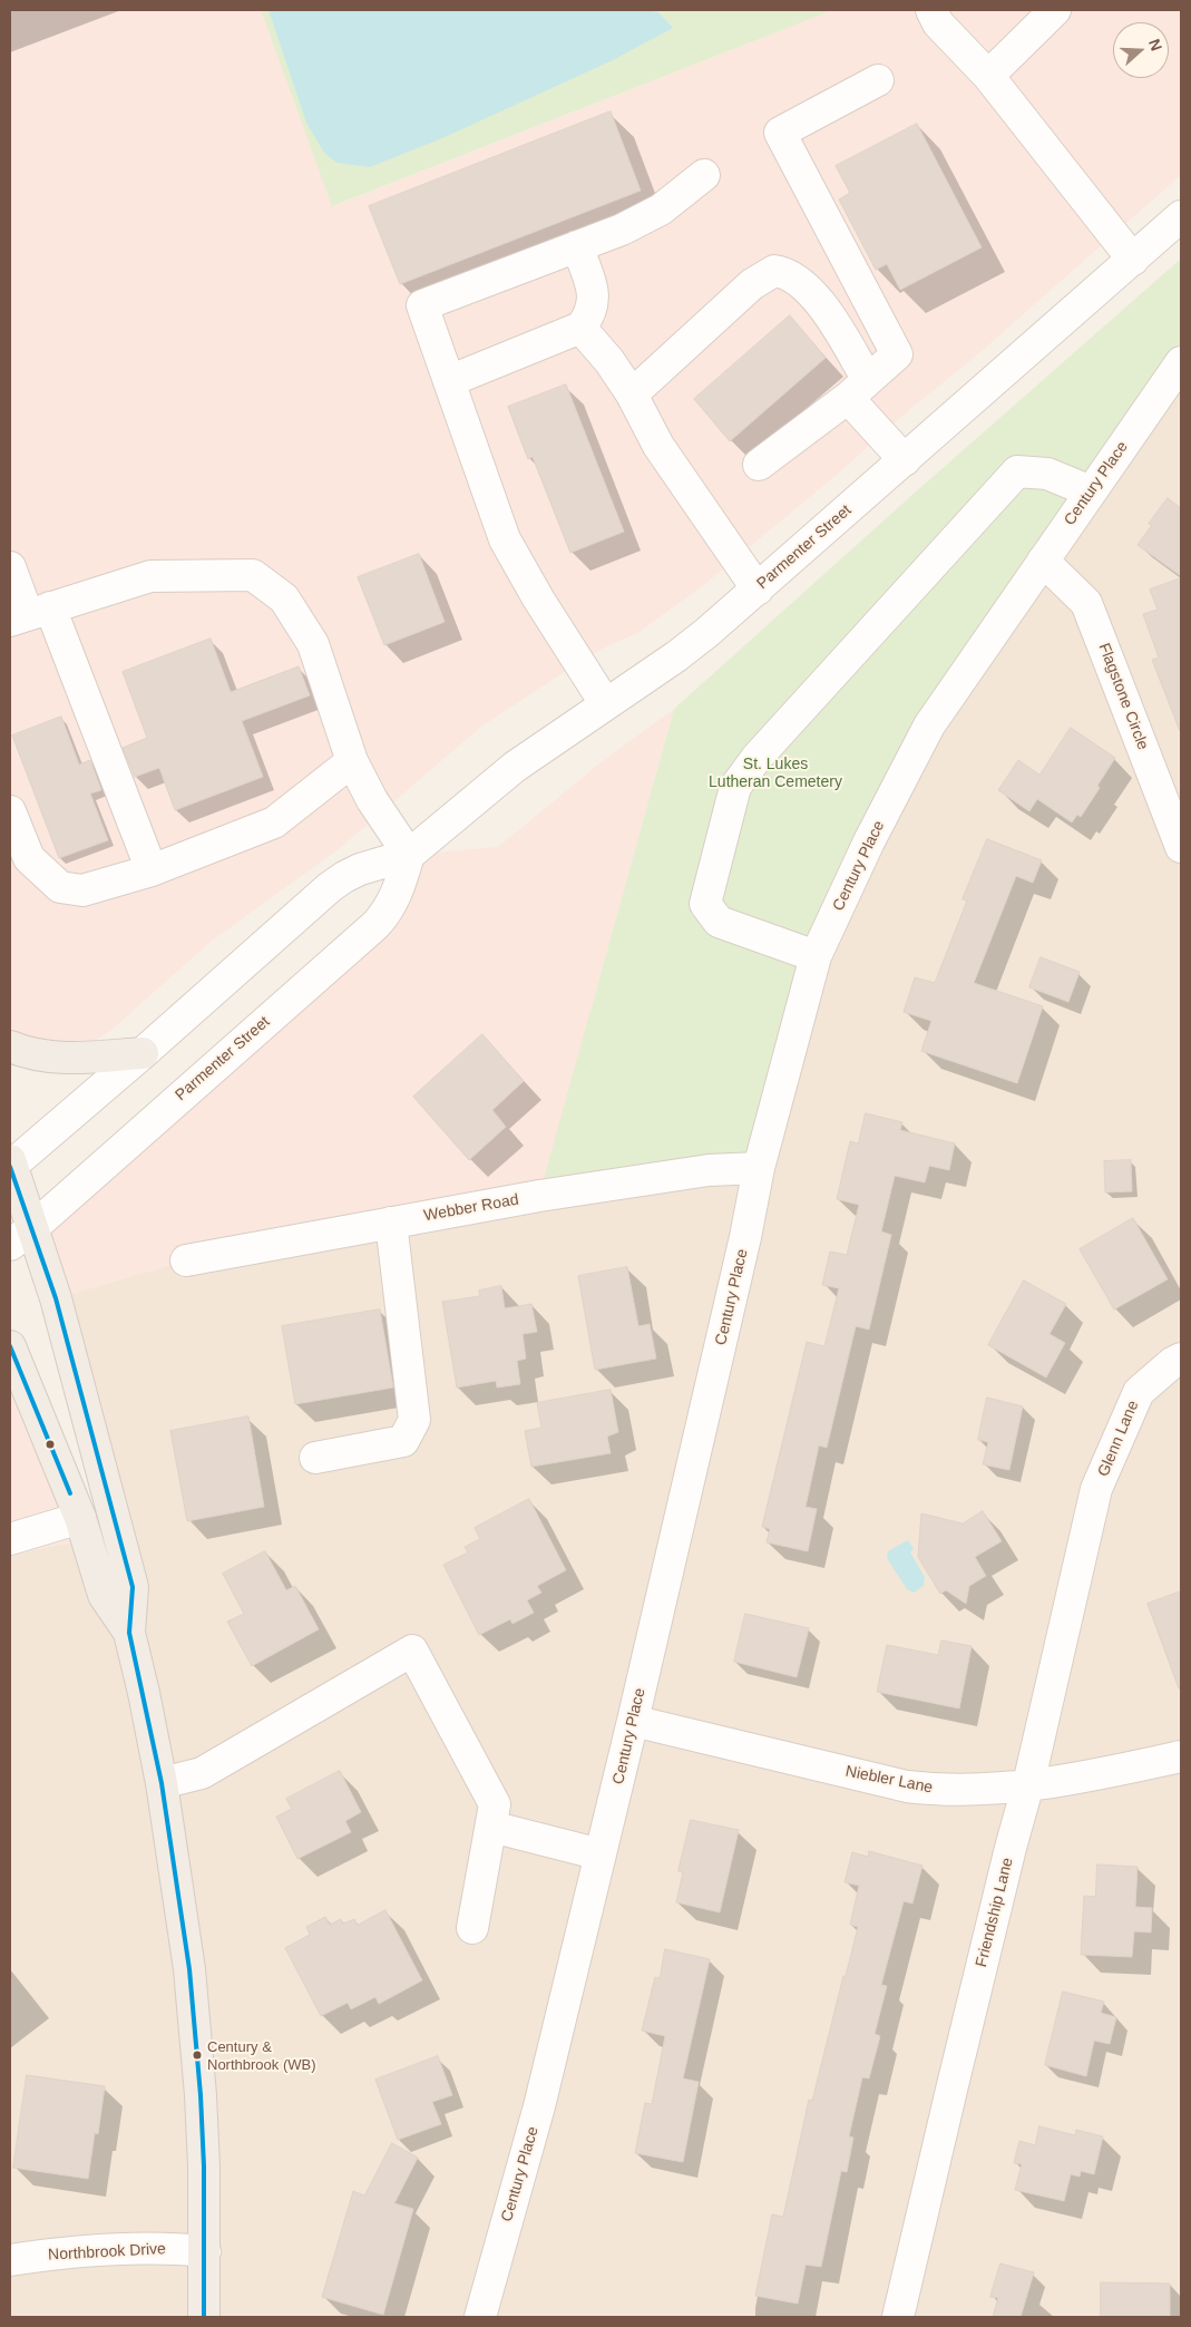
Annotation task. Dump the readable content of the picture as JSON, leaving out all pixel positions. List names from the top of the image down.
{
  "streets": {
    "street": [
      "Century Place",
      "Parmenter Street",
      "Flagstone Circle",
      "Webber Road",
      "Glenn Lane",
      "Niebler Lane",
      "Friendship Lane",
      "Northbrook Drive"
    ]
  },
  "crossings": [
    ["Century Place", "Flagstone Circle"],
    ["Century Place", "Webber Road"],
    ["Century Place", "Niebler Lane"],
    ["Glenn Lane", "Friendship Lane"],
    ["Niebler Lane", "Friendship Lane"]
  ],
  "parks": ["St. Lukes Lutheran Cemetery"],
  "places": ["Century & Northbrook (WB)"],
  "north": "right"
}
